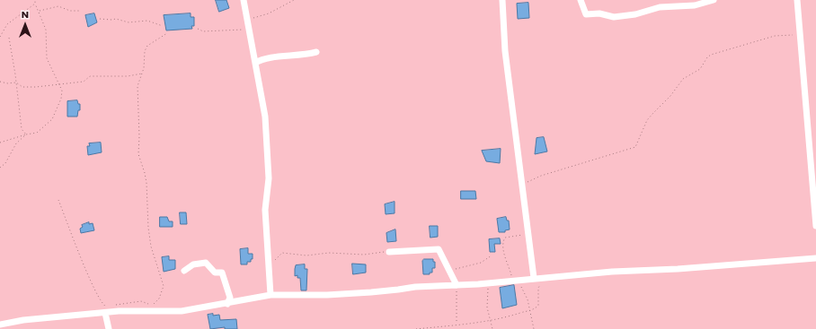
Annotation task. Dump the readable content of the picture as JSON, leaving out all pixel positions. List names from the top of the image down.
{
  "north": "top"
}
